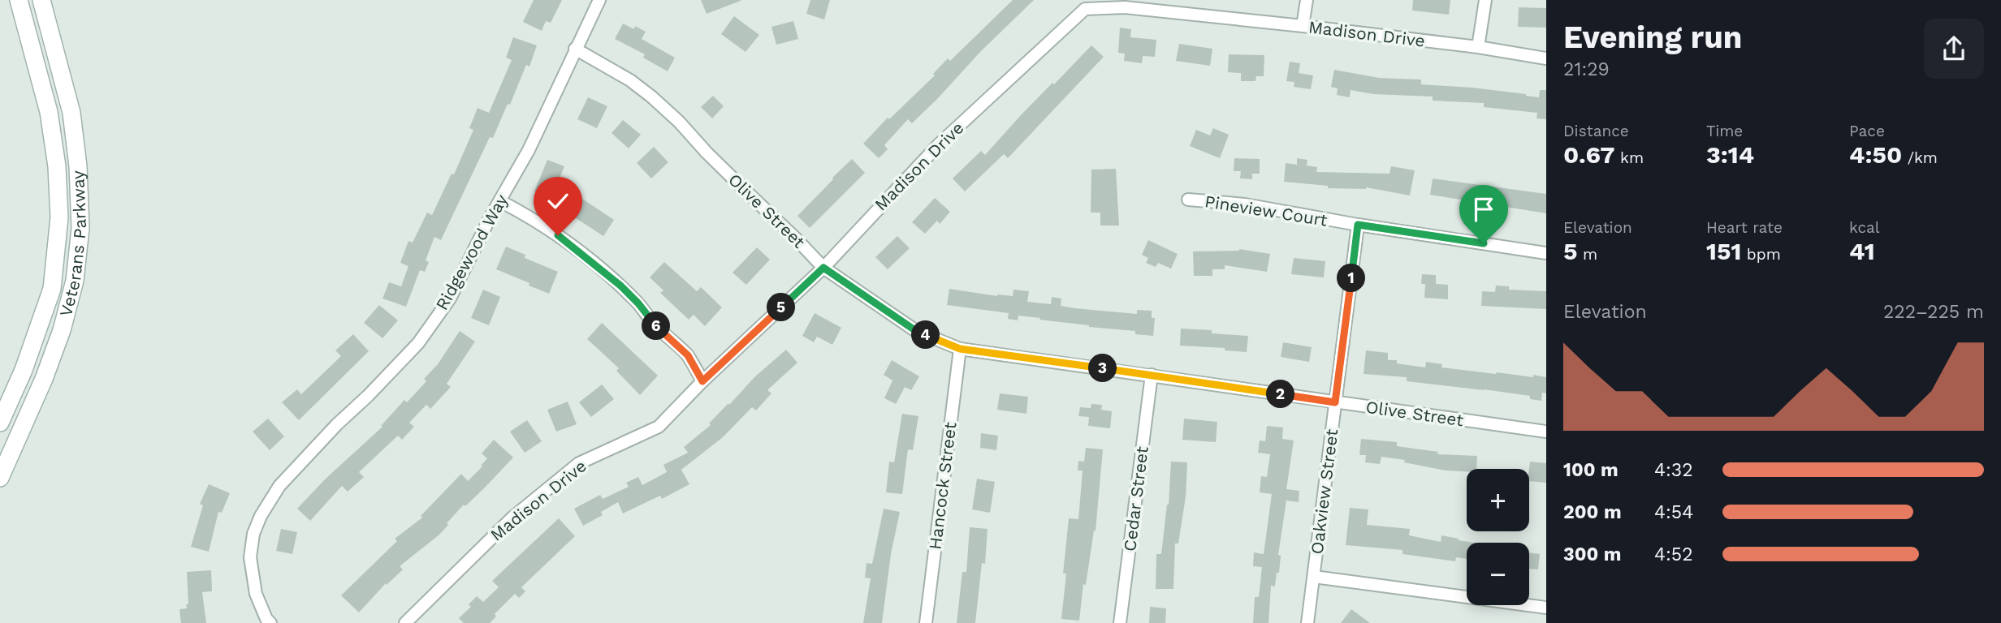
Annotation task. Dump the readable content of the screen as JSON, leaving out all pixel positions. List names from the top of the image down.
{
  "streets": {
    "main road": ["Veterans Parkway"],
    "street": [
      "Madison Drive",
      "Olive Street",
      "Pineview Court",
      "Ridgewood Way",
      "Hancock Street",
      "Oakview Street",
      "Cedar Street"
    ]
  },
  "crossings": [
    ["Madison Drive", "Olive Street"],
    ["Olive Street", "Ridgewood Way"],
    ["Olive Street", "Hancock Street"],
    ["Olive Street", "Oakview Street"],
    ["Olive Street", "Cedar Street"],
    ["Pineview Court", "Oakview Street"]
  ],
  "page": {
    "heading": ["Evening run", "21:29"],
    "stats": [
      ["Distance", "0.67 km"],
      ["Time", "3:14"],
      ["Pace", "4:50 /km"],
      ["Elevation", "5 m"],
      ["Heart rate", "151 bpm"],
      ["kcal", "41"]
    ],
    "pins": [
      "1",
      "5",
      "6",
      "4",
      "3",
      "2"
    ],
    "chart": ["Elevation", "222–225 m"],
    "list": [
      {
        "name": "100 m",
        "note": "4:32"
      },
      {
        "name": "200 m",
        "note": "4:54"
      },
      {
        "name": "300 m",
        "note": "4:52"
      }
    ],
    "map_buttons": ["+", "−"]
  }
}
